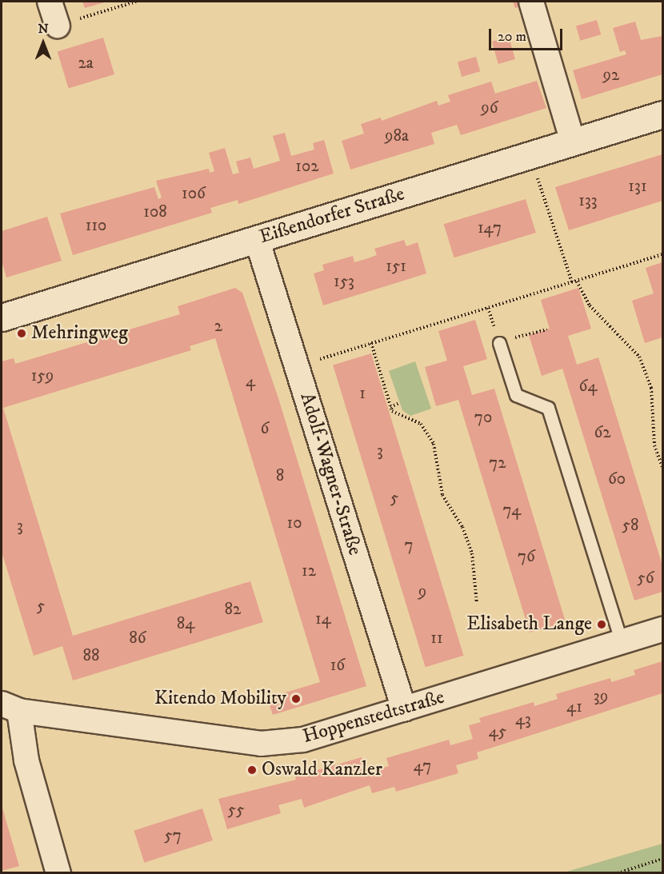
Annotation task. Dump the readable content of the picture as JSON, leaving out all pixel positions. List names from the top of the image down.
{
  "streets": {
    "main road": ["Eißendorfer Straße"],
    "street": ["Adolf-Wagner-Straße", "Hoppenstedtstraße"]
  },
  "crossings": [
    ["Eißendorfer Straße", "Adolf-Wagner-Straße"],
    ["Adolf-Wagner-Straße", "Hoppenstedtstraße"]
  ],
  "places": [
    "Mehringweg",
    "Elisabeth Lange",
    "Kitendo Mobility",
    "Oswald Kanzler"
  ],
  "house_numbers": [
    "2a",
    "92",
    "96",
    "98a",
    "102",
    "131",
    "106",
    "133",
    "108",
    "110",
    "147",
    "151",
    "153",
    "2",
    "159",
    "4",
    "64",
    "1",
    "70",
    "6",
    "62",
    "3",
    "72",
    "8",
    "60",
    "5",
    "74",
    "10",
    "58",
    "3",
    "7",
    "76",
    "12",
    "56",
    "9",
    "5",
    "82",
    "14",
    "84",
    "86",
    "11",
    "88",
    "16",
    "39",
    "41",
    "43",
    "45",
    "47",
    "55",
    "57"
  ],
  "scale_bar": "20 m",
  "north": "top"
}
